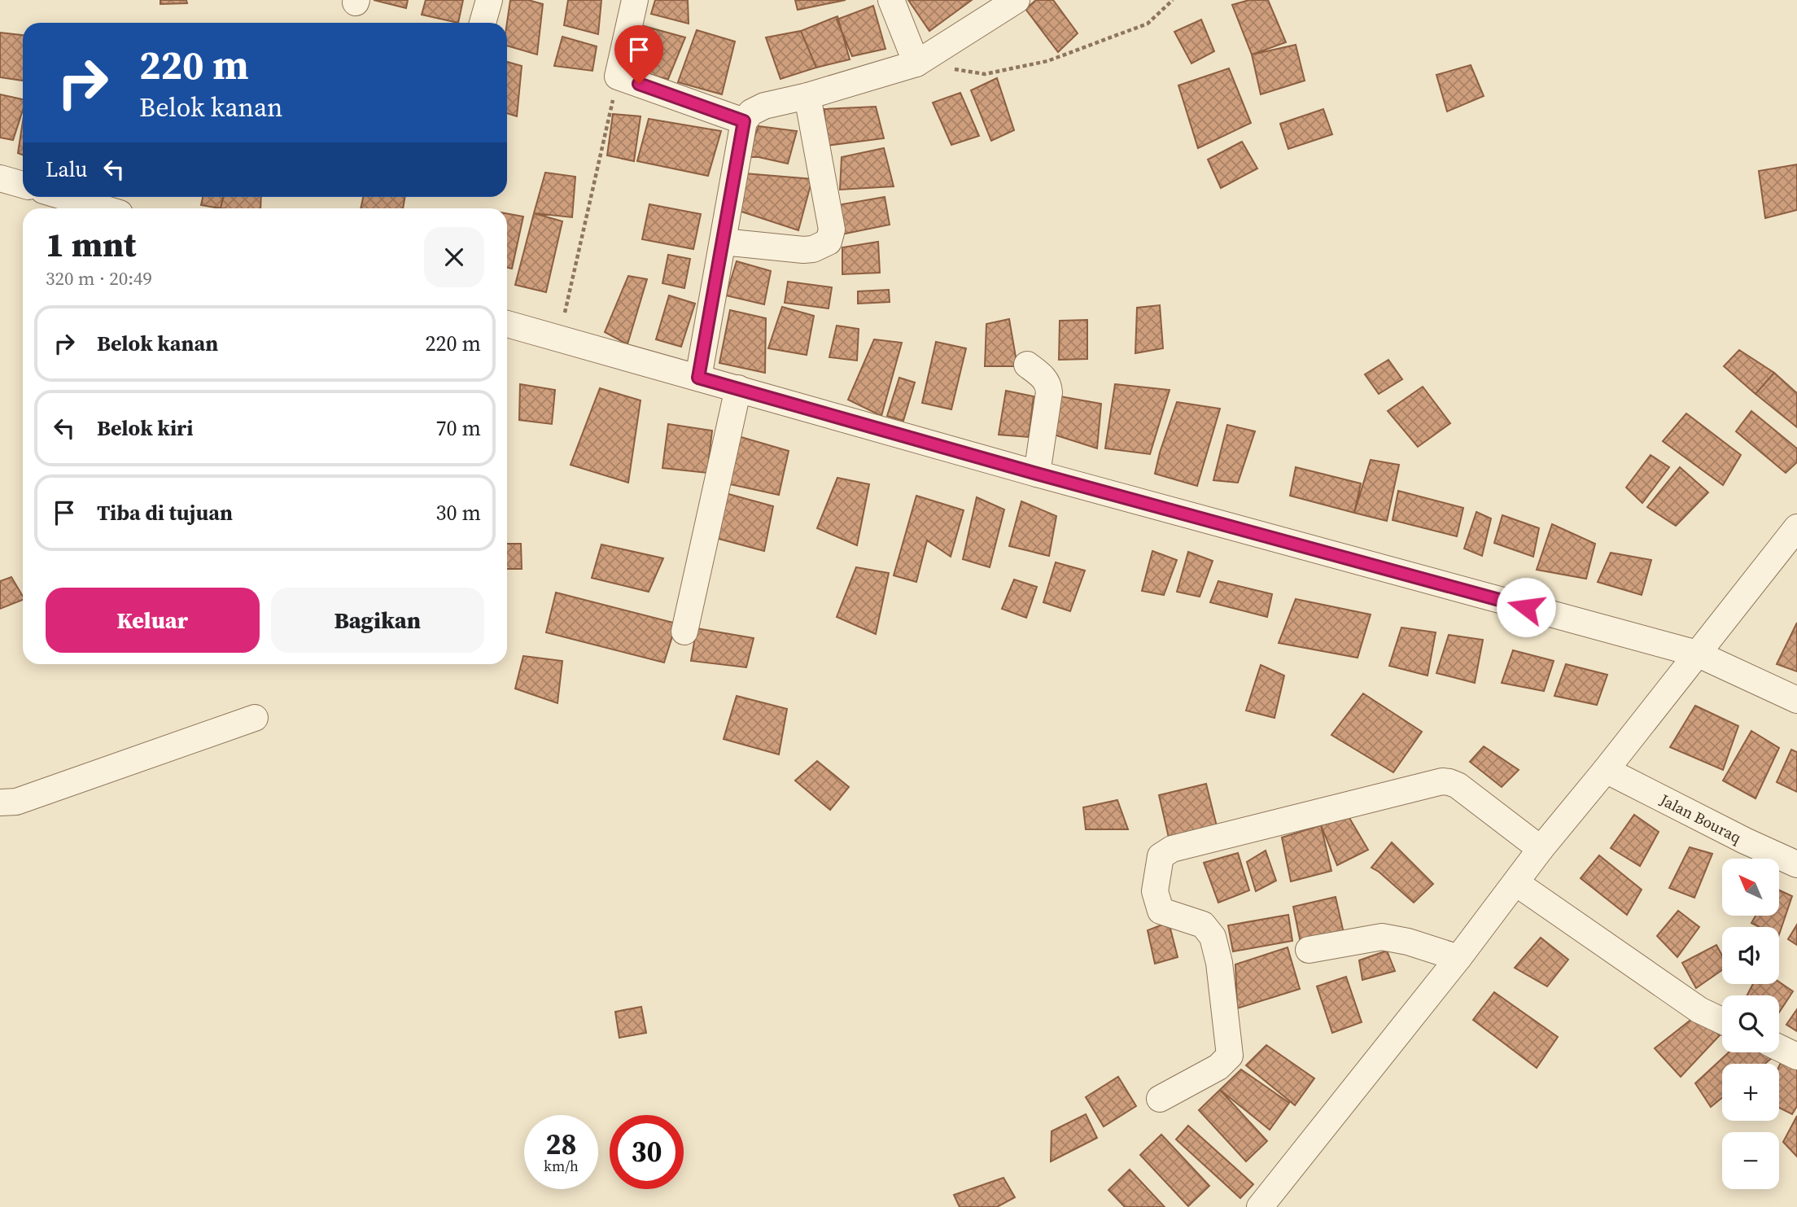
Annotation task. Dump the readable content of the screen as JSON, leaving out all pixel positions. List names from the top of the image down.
{
  "streets": {
    "street": ["Jalan Bouraq"]
  },
  "north": "top left",
  "page": {
    "turn": ["220 m", "Belok kanan"],
    "then": "Lalu",
    "heading": ["1 mnt", "320 m · 20:49"],
    "list": [
      {
        "name": "Belok kanan",
        "value": "220 m"
      },
      {
        "name": "Belok kiri",
        "value": "70 m"
      },
      {
        "name": "Tiba di tujuan",
        "value": "30 m"
      }
    ],
    "buttons": ["Keluar", "Bagikan"],
    "map_buttons": ["+", "−"],
    "speed": "28 km/h",
    "limit": "30"
  }
}
